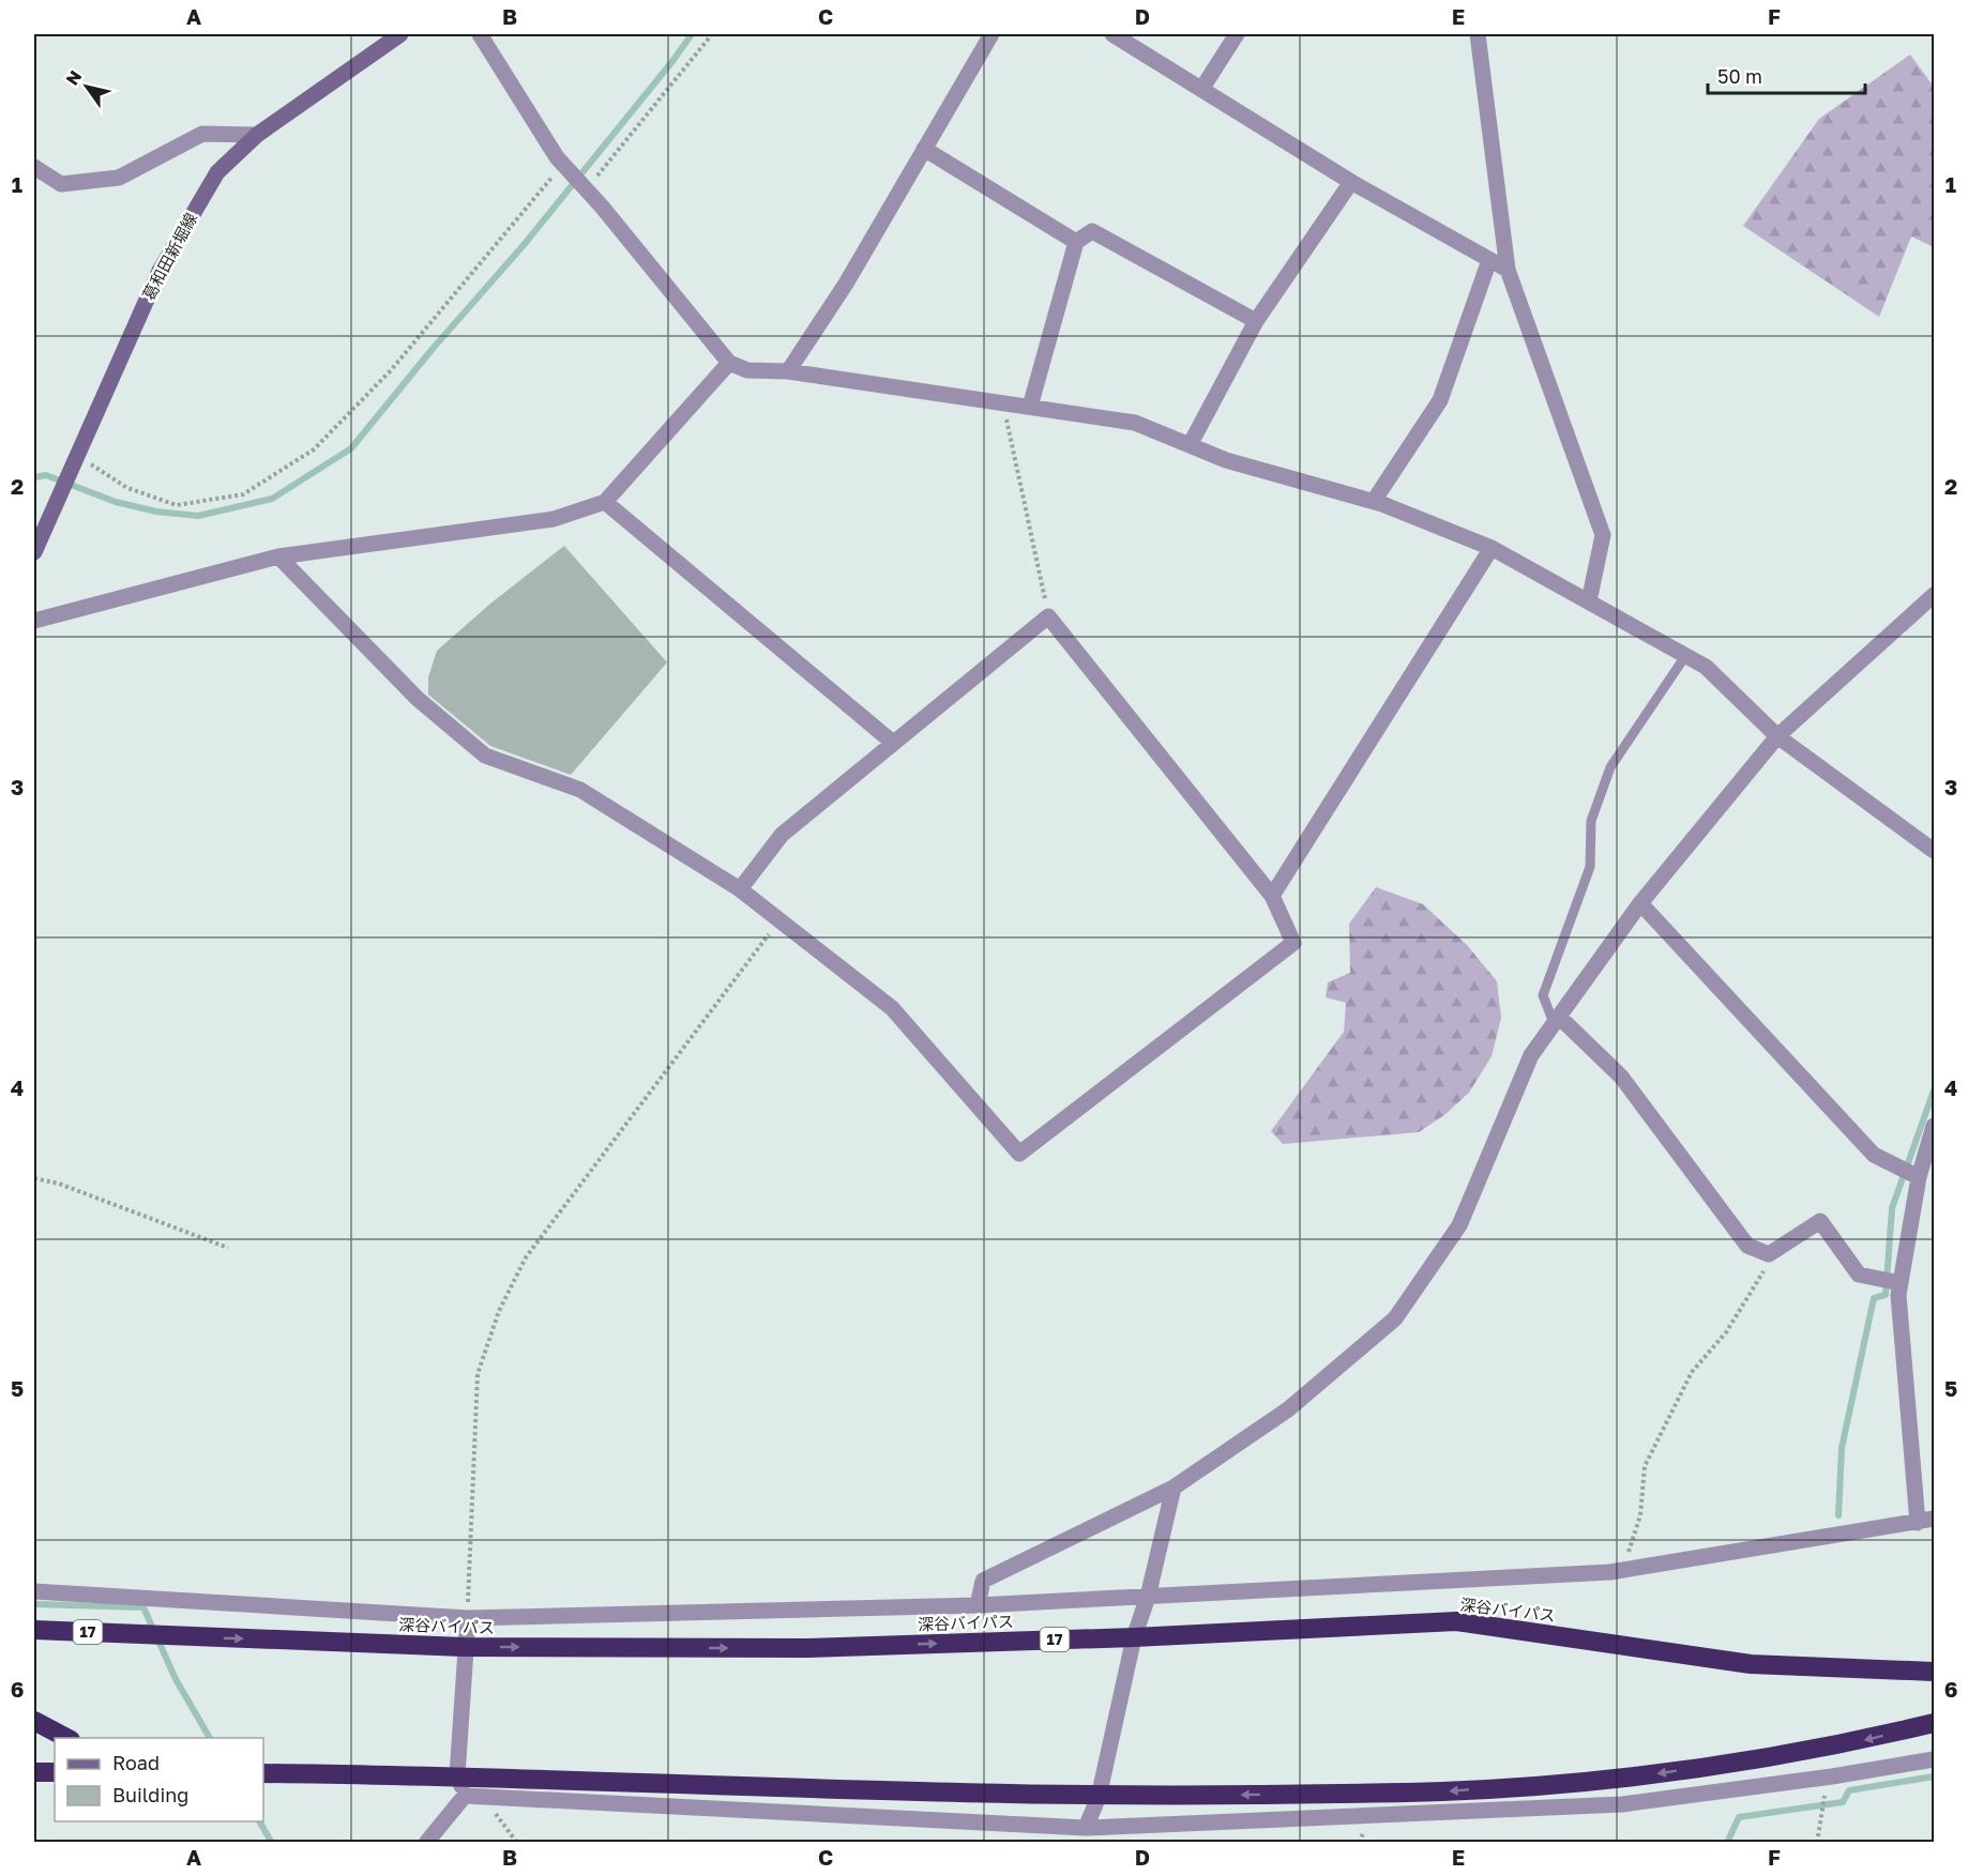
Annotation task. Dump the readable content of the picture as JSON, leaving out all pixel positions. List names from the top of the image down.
{
  "streets": {
    "highway": ["深谷バイパス", "17"],
    "main road": ["葛和田新堀線"]
  },
  "legend": ["Road", "Building"],
  "scale_bar": "50 m",
  "north": "top left",
  "grid": {
    "columns": [
      "A",
      "B",
      "C",
      "D",
      "E",
      "F"
    ],
    "rows": [
      "1",
      "2",
      "3",
      "4",
      "5",
      "6"
    ]
  }
}
